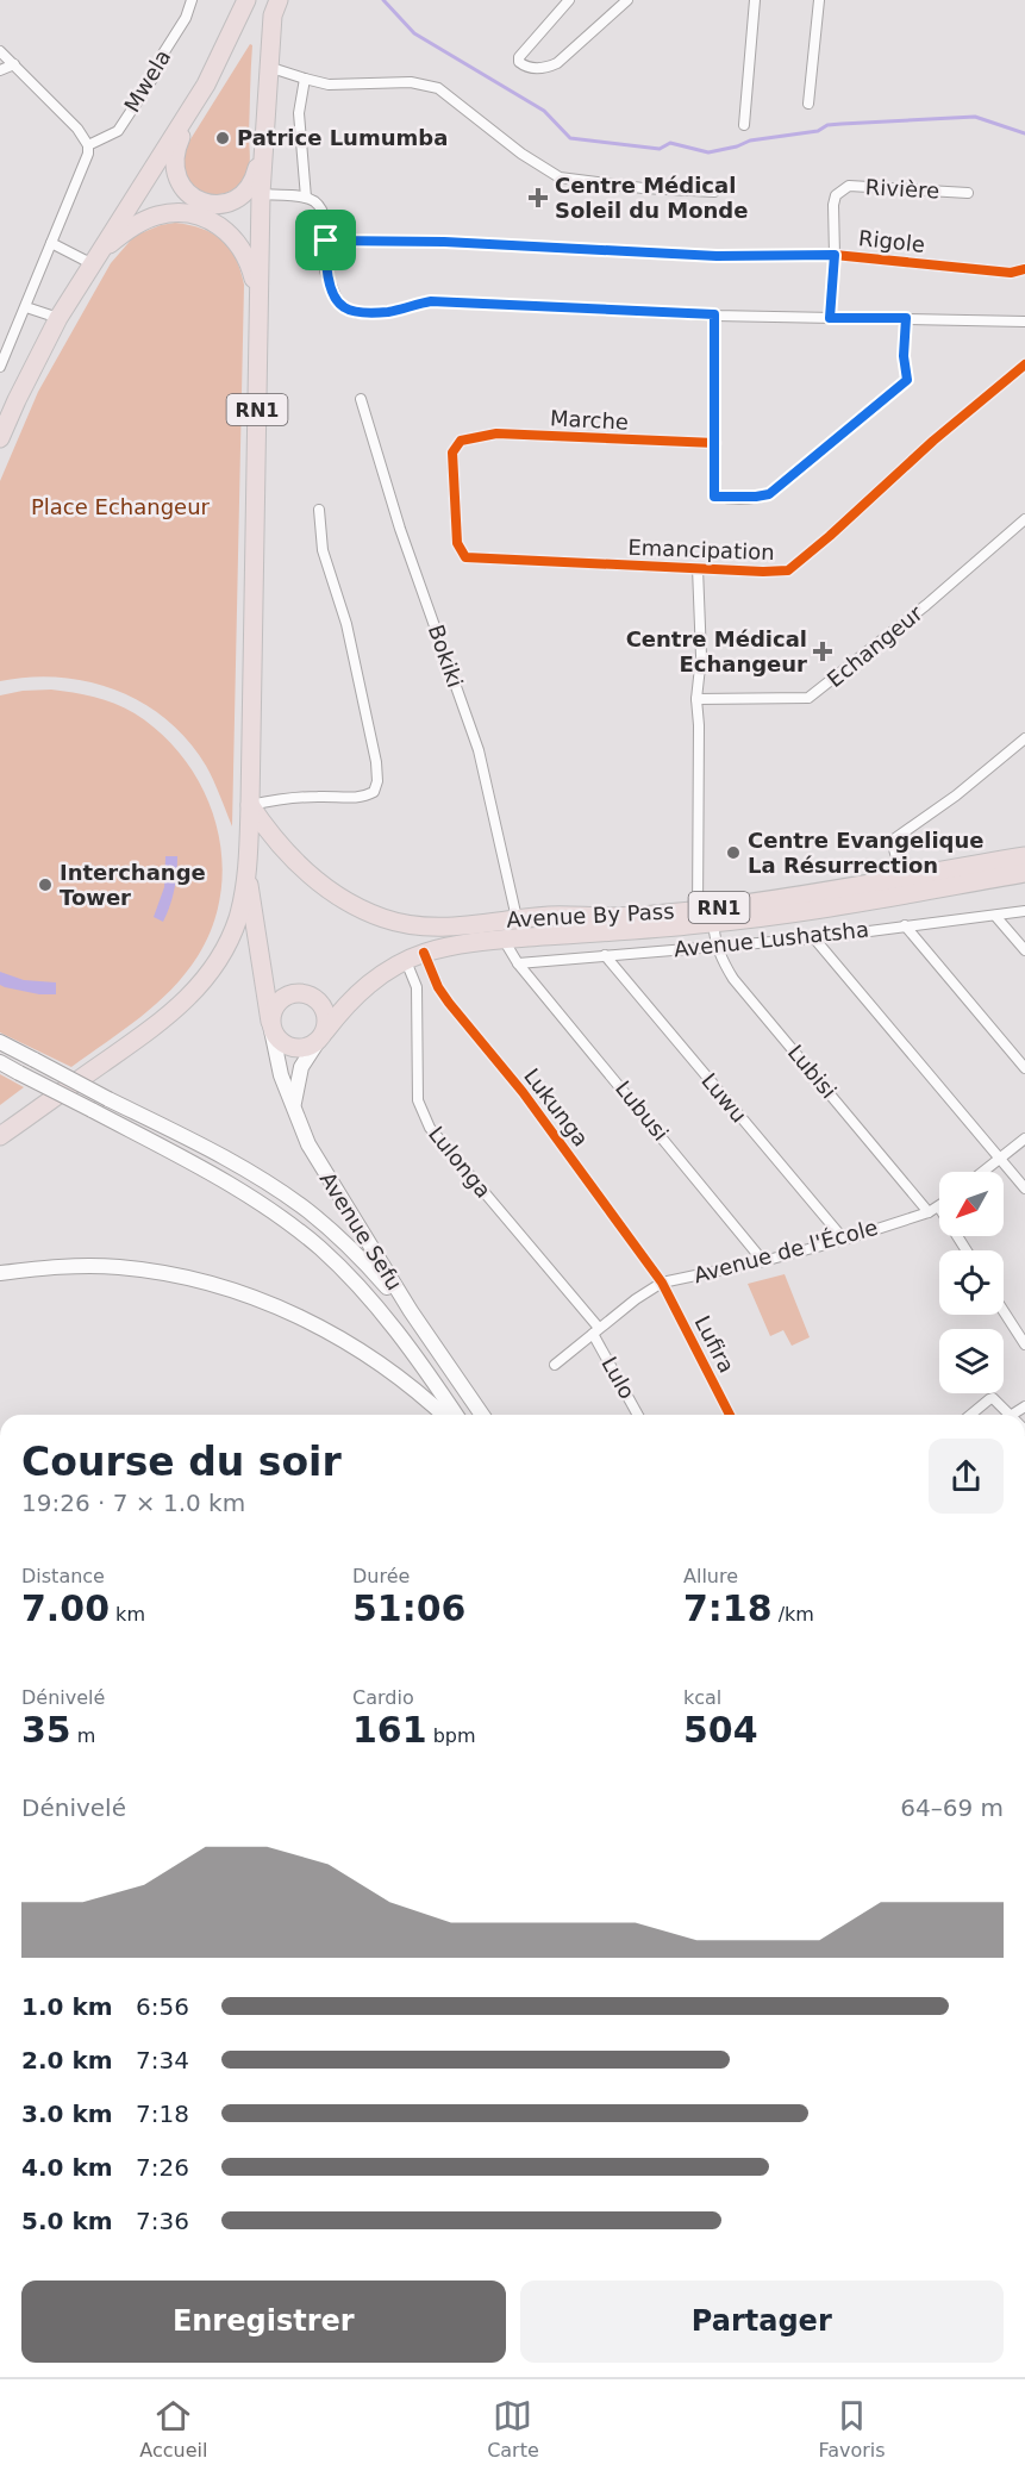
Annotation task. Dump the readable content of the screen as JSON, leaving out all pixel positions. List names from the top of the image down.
{
  "streets": {
    "highway": ["RN1", "Avenue By Pass"],
    "main road": ["Avenue Sefu"],
    "street": [
      "Mwela",
      "Rivière",
      "Rigole",
      "Marche",
      "Emancipation",
      "Echangeur",
      "Bokiki",
      "Avenue Lushatsha",
      "Lubisi",
      "Luwu",
      "Lukunga",
      "Lubusi",
      "Lulonga",
      "Avenue de l'École",
      "Lufira",
      "Lulo"
    ]
  },
  "crossings": [
    ["Rivière", "Rigole"],
    ["RN1", "Avenue By Pass"],
    ["RN1", "Lukunga"],
    ["RN1", "Lulonga"],
    ["RN1", "Avenue Sefu"],
    ["Marche", "Emancipation"],
    ["Bokiki", "Avenue By Pass"],
    ["Avenue By Pass", "Lubisi"],
    ["Avenue By Pass", "Lukunga"],
    ["Avenue By Pass", "Lubusi"],
    ["Avenue Lushatsha", "Lubisi"],
    ["Avenue Lushatsha", "Luwu"],
    ["Avenue Lushatsha", "Lubusi"],
    ["Lubisi", "Avenue de l'École"],
    ["Luwu", "Avenue de l'École"],
    ["Lukunga", "Avenue de l'École"],
    ["Lukunga", "Lufira"],
    ["Lubusi", "Avenue de l'École"],
    ["Lulonga", "Avenue de l'École"],
    ["Lulonga", "Lulo"],
    ["Avenue de l'École", "Lufira"],
    ["Avenue de l'École", "Lulo"]
  ],
  "parks": ["Place Echangeur"],
  "places": {
    "other": ["Patrice Lumumba", "Centre Evangelique La Résurrection", "Interchange Tower"],
    "health": ["Centre Médical Soleil du Monde", "Centre Médical Echangeur"]
  },
  "north": "bottom left",
  "page": {
    "heading": ["Course du soir", "19:26 · 7 × 1.0 km"],
    "stats": [
      ["Distance", "7.00 km"],
      ["Durée", "51:06"],
      ["Allure", "7:18 /km"],
      ["Dénivelé", "35 m"],
      ["Cardio", "161 bpm"],
      ["kcal", "504"]
    ],
    "chart": ["Dénivelé", "64–69 m"],
    "list": [
      {
        "name": "1.0 km",
        "note": "6:56"
      },
      {
        "name": "2.0 km",
        "note": "7:34"
      },
      {
        "name": "3.0 km",
        "note": "7:18"
      },
      {
        "name": "4.0 km",
        "note": "7:26"
      },
      {
        "name": "5.0 km",
        "note": "7:36"
      }
    ],
    "buttons": ["Enregistrer", "Partager"],
    "tabs": ["Accueil", "Carte", "Favoris"]
  }
}
